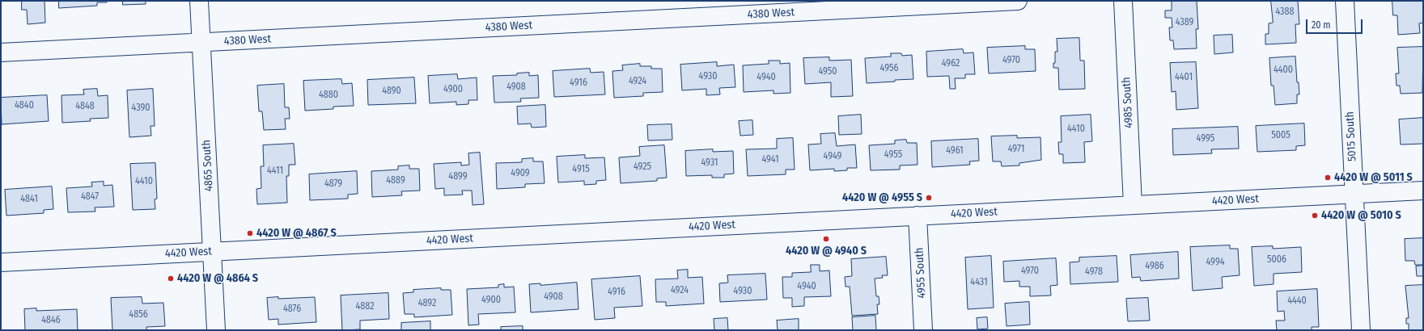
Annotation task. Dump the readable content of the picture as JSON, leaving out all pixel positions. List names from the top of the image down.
{
  "streets": {
    "street": [
      "4380 West",
      "4985 South",
      "5015 South",
      "4865 South",
      "4420 West",
      "4955 South"
    ]
  },
  "crossings": [
    ["4380 West", "4865 South"],
    ["4985 South", "4420 West"],
    ["5015 South", "4420 West"],
    ["4865 South", "4420 West"],
    ["4420 West", "4955 South"]
  ],
  "places": [
    "4420 W @ 5011 S",
    "4420 W @ 4955 S",
    "4420 W @ 5010 S",
    "4420 W @ 4867 S",
    "4420 W @ 4940 S",
    "4420 W @ 4864 S"
  ],
  "house_numbers": [
    "4388",
    "4389",
    "4970",
    "4962",
    "4956",
    "4400",
    "4950",
    "4930",
    "4940",
    "4401",
    "4924",
    "4916",
    "4908",
    "4900",
    "4890",
    "4880",
    "4840",
    "4848",
    "4390",
    "4410",
    "5005",
    "4995",
    "4971",
    "4961",
    "4955",
    "4949",
    "4941",
    "4931",
    "4925",
    "4915",
    "4411",
    "4909",
    "4899",
    "4889",
    "4410",
    "4879",
    "4847",
    "4841",
    "5006",
    "4994",
    "4986",
    "4970",
    "4978",
    "4431",
    "4940",
    "4924",
    "4930",
    "4916",
    "4908",
    "4900",
    "4440",
    "4892",
    "4882",
    "4876",
    "4856",
    "4846"
  ],
  "scale_bar": "20 m"
}
